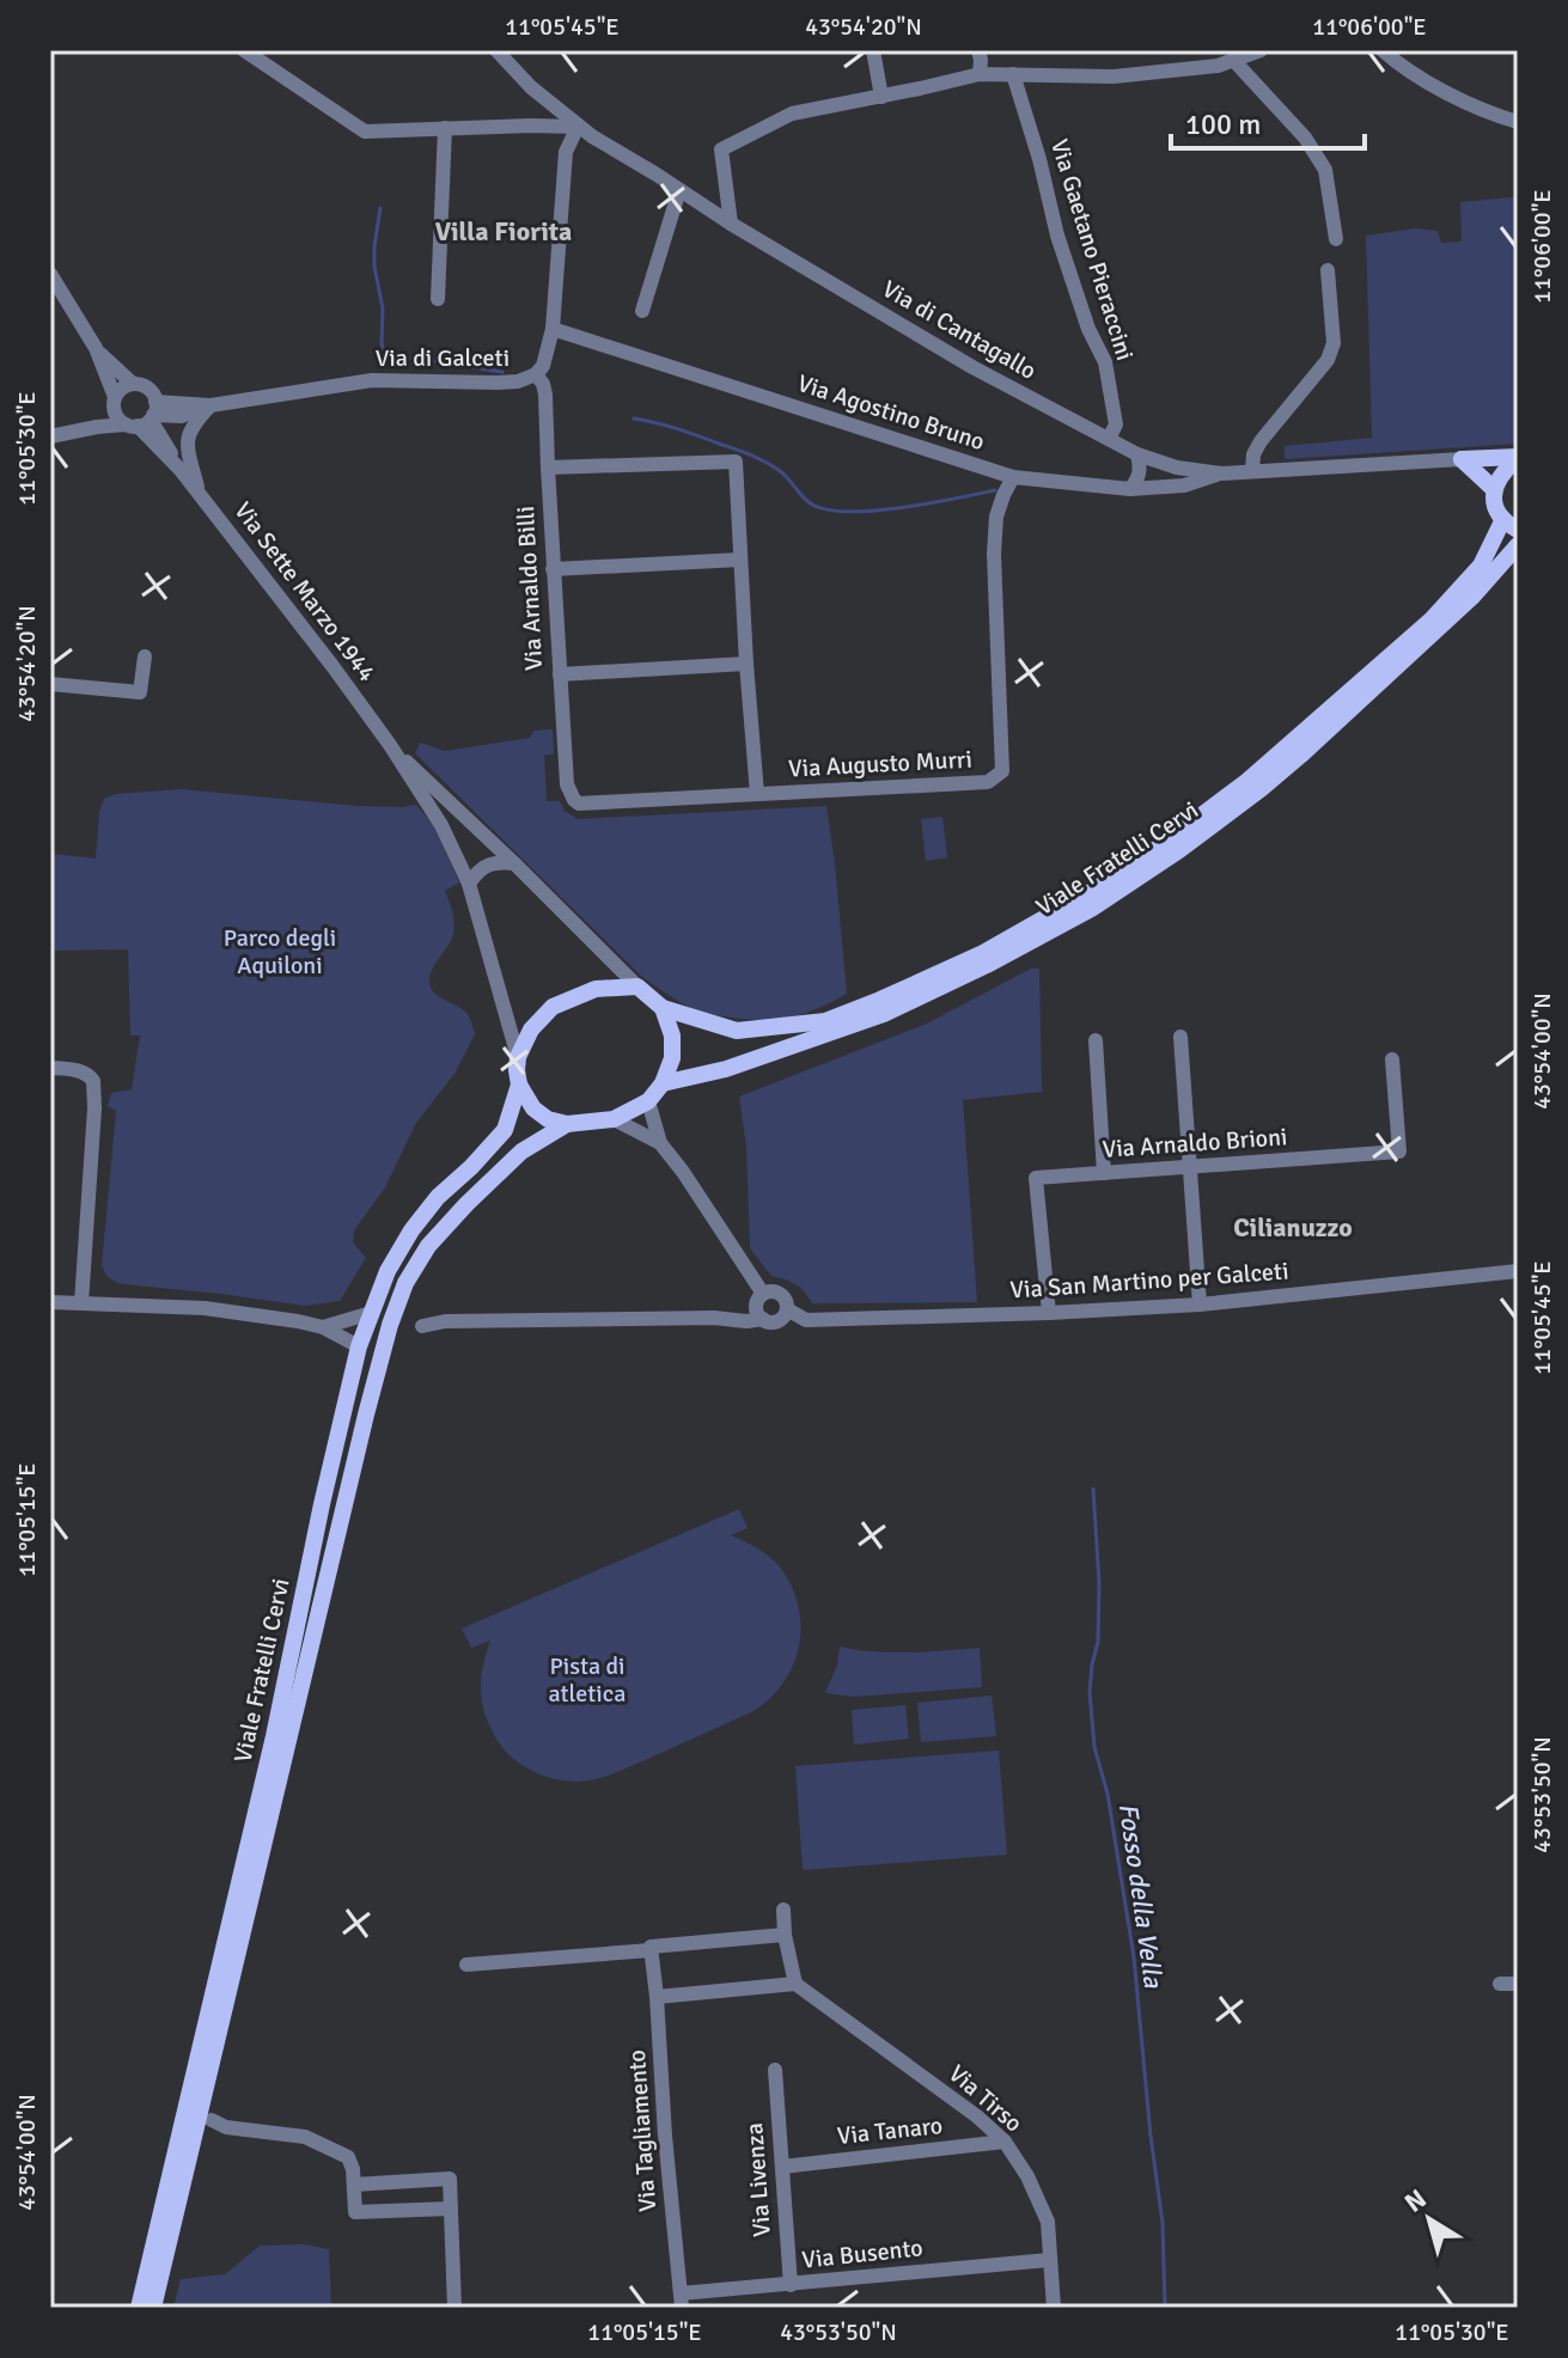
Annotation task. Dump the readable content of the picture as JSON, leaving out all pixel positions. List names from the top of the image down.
{
  "streets": {
    "main road": ["Viale Fratelli Cervi"],
    "street": [
      "Via Gaetano Pieraccini",
      "Via di Cantagallo",
      "Via di Galceti",
      "Via Agostino Bruno",
      "Via Arnaldo Billi",
      "Via Sette Marzo 1944",
      "Via Augusto Murri",
      "Via Arnaldo Brioni",
      "Via San Martino per Galceti",
      "Via Tirso",
      "Via Tagliamento",
      "Via Tanaro",
      "Via Livenza",
      "Via Busento"
    ]
  },
  "crossings": [
    ["Via Gaetano Pieraccini", "Via di Cantagallo"],
    ["Via di Cantagallo", "Via di Galceti"],
    ["Via di Cantagallo", "Via Agostino Bruno"],
    ["Via di Galceti", "Via Agostino Bruno"],
    ["Via di Galceti", "Via Arnaldo Billi"],
    ["Via di Galceti", "Via Sette Marzo 1944"],
    ["Via Agostino Bruno", "Via Augusto Murri"],
    ["Via Arnaldo Billi", "Via Augusto Murri"],
    ["Via Arnaldo Brioni", "Via San Martino per Galceti"],
    ["Via Tirso", "Via Tanaro"],
    ["Via Tirso", "Via Busento"],
    ["Via Tagliamento", "Via Busento"],
    ["Via Tanaro", "Via Livenza"],
    ["Via Livenza", "Via Busento"]
  ],
  "districts": ["Villa Fiorita", "Cilianuzzo"],
  "water": ["Fosso della Vella"],
  "parks": ["Parco degli Aquiloni", "Pista di atletica"],
  "scale_bar": "100 m",
  "north": "top left",
  "coordinates": [
    "11°05'45\"E",
    "43°54'20\"N",
    "11°06'00\"E",
    "11°05'30\"E",
    "43°54'00\"N",
    "11°05'15\"E",
    "43°53'50\"N"
  ]
}
